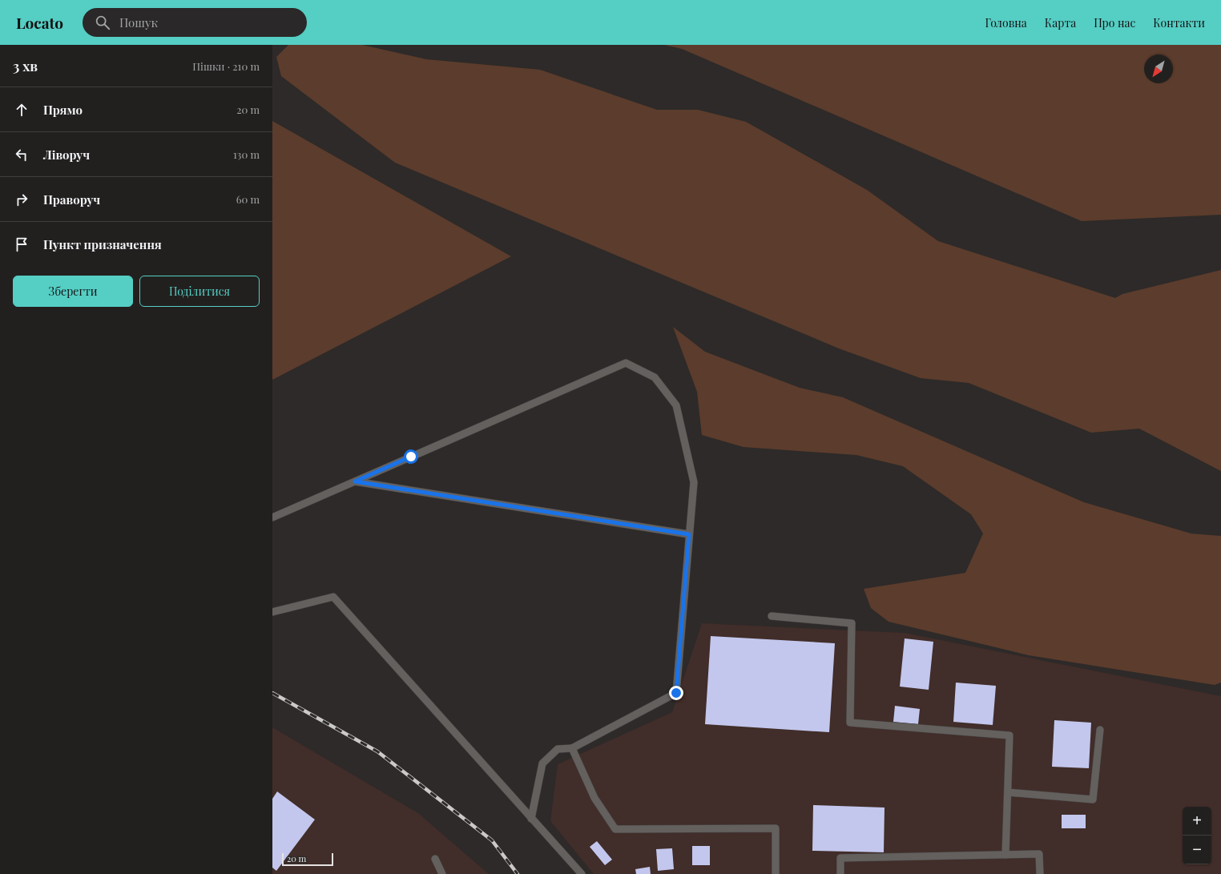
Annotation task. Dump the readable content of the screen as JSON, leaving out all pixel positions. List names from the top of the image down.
{
  "scale_bar": "20 m",
  "north": "bottom left",
  "page": {
    "header": "Locato",
    "search": "Пошук",
    "nav": [
      "Головна",
      "Карта",
      "Про нас",
      "Контакти"
    ],
    "heading": ["3 хв", "Пішки · 210 m"],
    "list": [
      ["Прямо", "20 m"],
      ["Ліворуч", "130 m"],
      ["Праворуч", "60 m"],
      "Пункт призначення"
    ],
    "buttons": ["Зберегти", "Поділитися"],
    "map_buttons": ["+", "−"],
    "scale": "20 m"
  }
}
